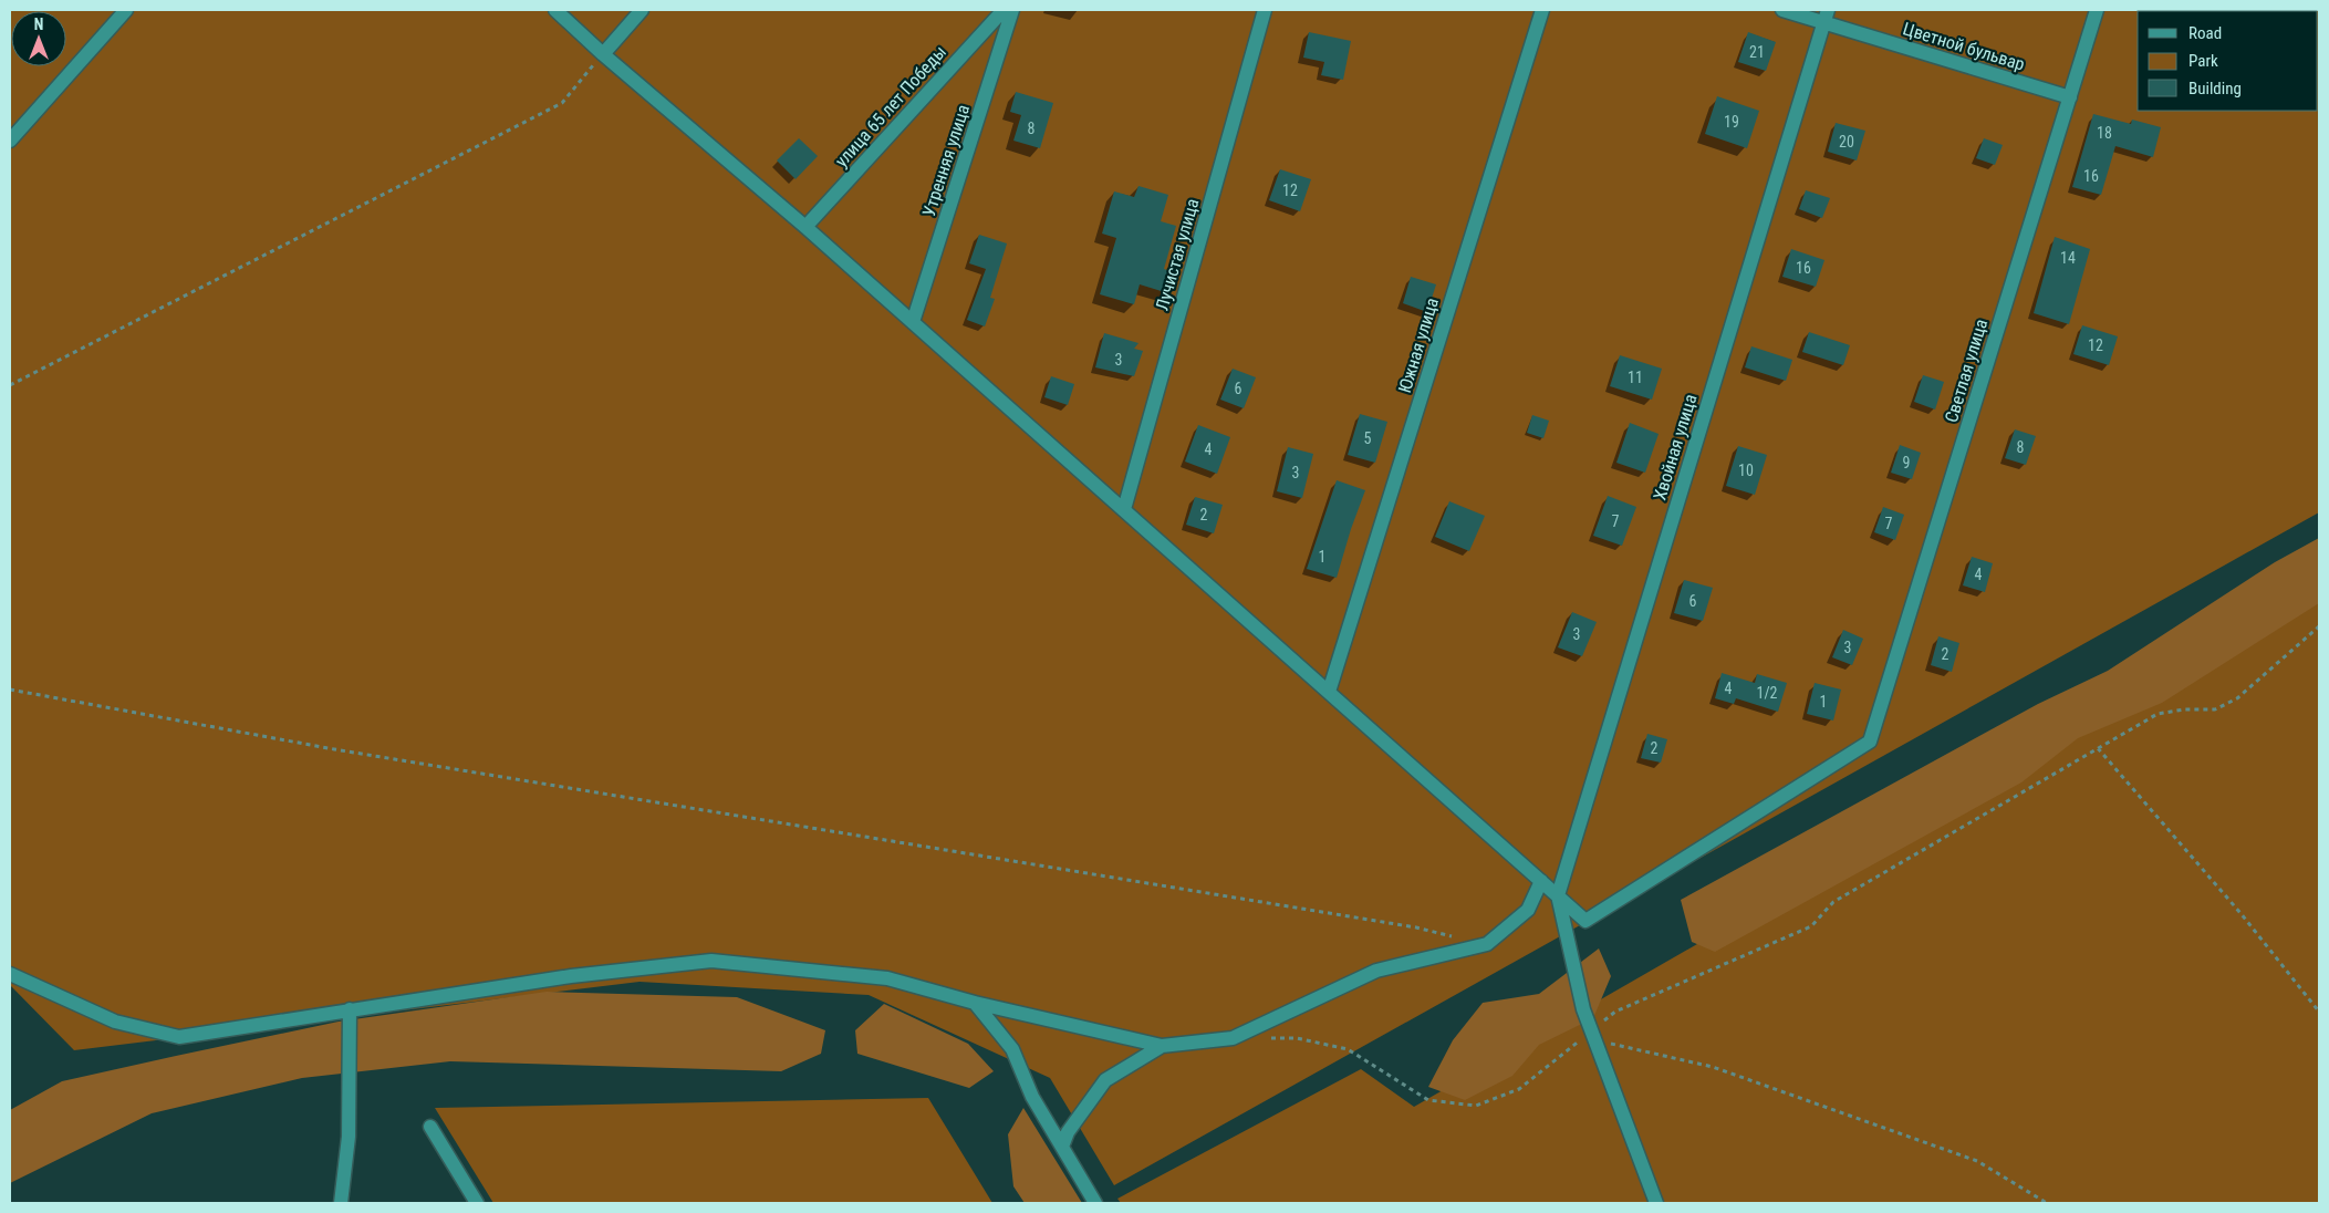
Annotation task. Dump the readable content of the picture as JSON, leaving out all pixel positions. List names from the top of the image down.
{
  "streets": {
    "street": [
      "Цветной бульвар",
      "улица 65 лет Победы",
      "Утренняя улица",
      "Лучистая улица",
      "Южная улица",
      "Светлая улица",
      "Хвойная улица"
    ]
  },
  "crossings": [
    ["Цветной бульвар", "Светлая улица"],
    ["Цветной бульвар", "Хвойная улица"],
    ["Светлая улица", "Хвойная улица"]
  ],
  "house_numbers": [
    "21",
    "19",
    "8",
    "18",
    "20",
    "16",
    "12",
    "14",
    "16",
    "12",
    "3",
    "11",
    "6",
    "5",
    "8",
    "4",
    "9",
    "10",
    "3",
    "2",
    "7",
    "7",
    "1",
    "4",
    "6",
    "3",
    "3",
    "2",
    "4",
    "1/2",
    "1",
    "2"
  ],
  "legend": ["Road", "Park", "Building"],
  "north": "top"
}
